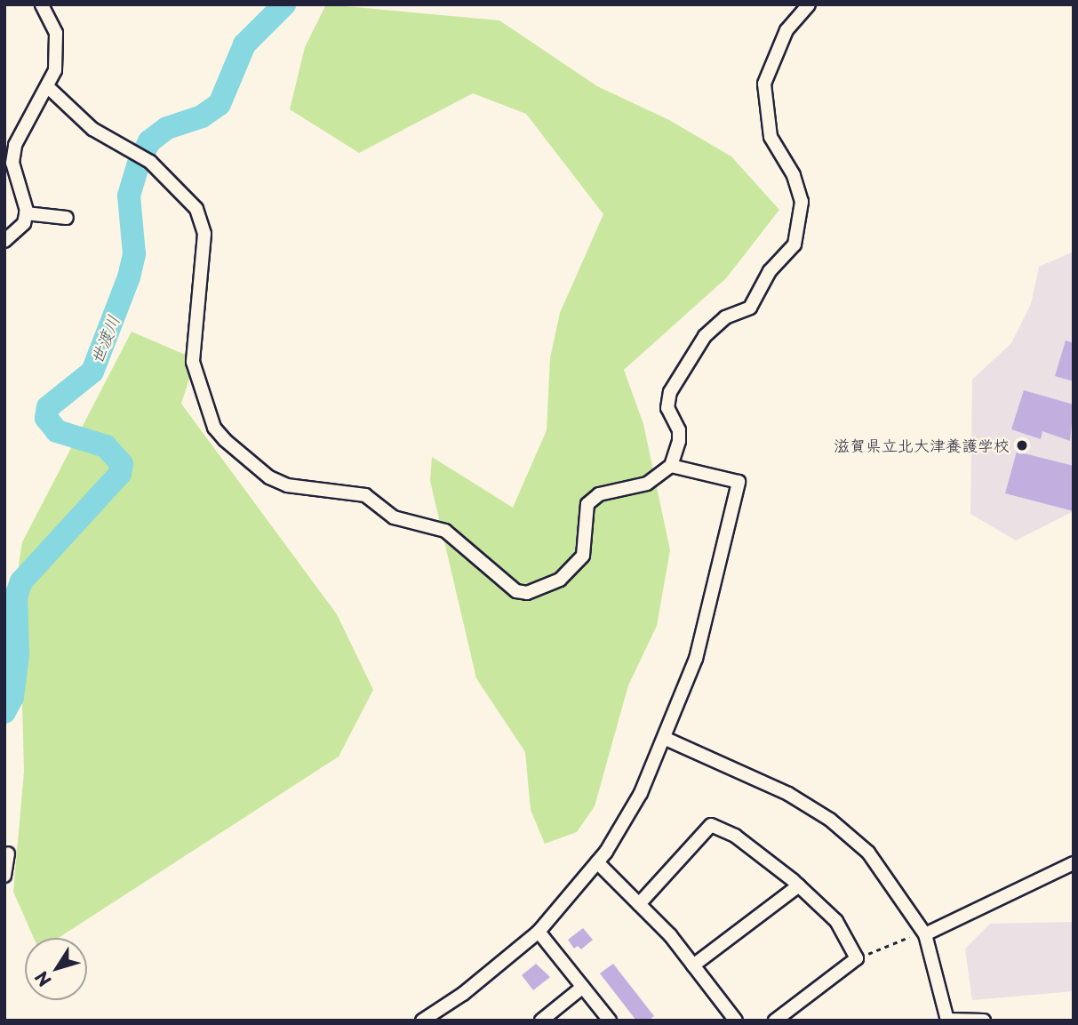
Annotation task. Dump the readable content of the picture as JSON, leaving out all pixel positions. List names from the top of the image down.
{
  "water": ["世渡川"],
  "places": ["滋賀県立北大津養護学校"],
  "north": "bottom left"
}
